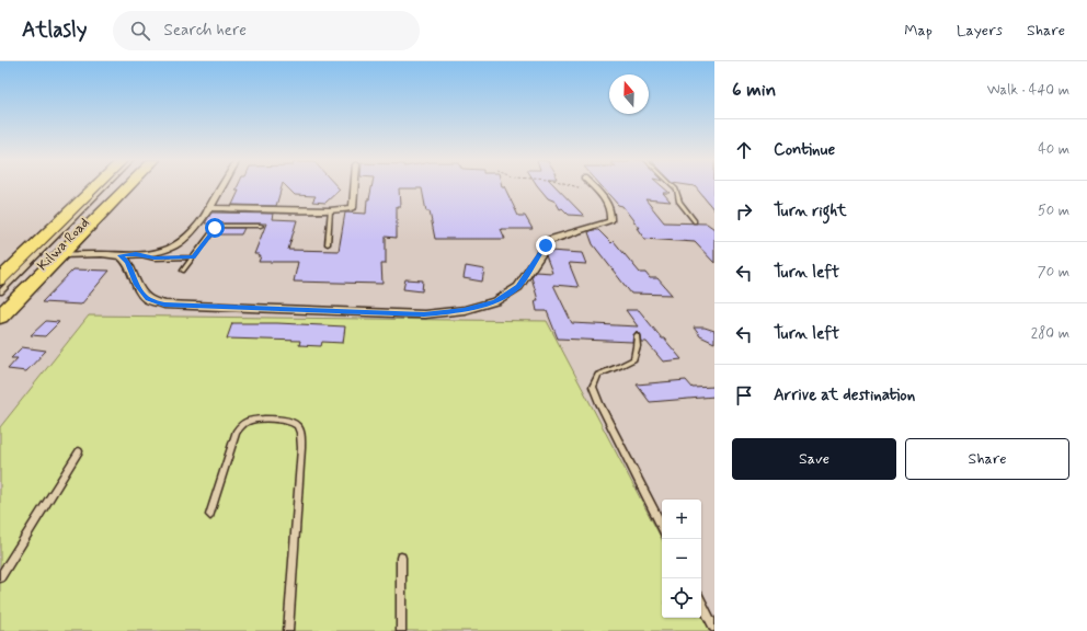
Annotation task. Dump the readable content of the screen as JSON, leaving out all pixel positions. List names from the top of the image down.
{
  "streets": {
    "highway": ["Kilwa Road"]
  },
  "north": "top",
  "page": {
    "header": "Atlasly",
    "search": "Search here",
    "nav": ["Map", "Layers", "Share"],
    "heading": ["6 min", "Walk · 440 m"],
    "list": [
      ["Continue", "40 m"],
      ["Turn right", "50 m"],
      ["Turn left", "70 m"],
      ["Turn left", "280 m"],
      "Arrive at destination"
    ],
    "buttons": ["Save", "Share"],
    "map_buttons": ["+", "−"]
  }
}
